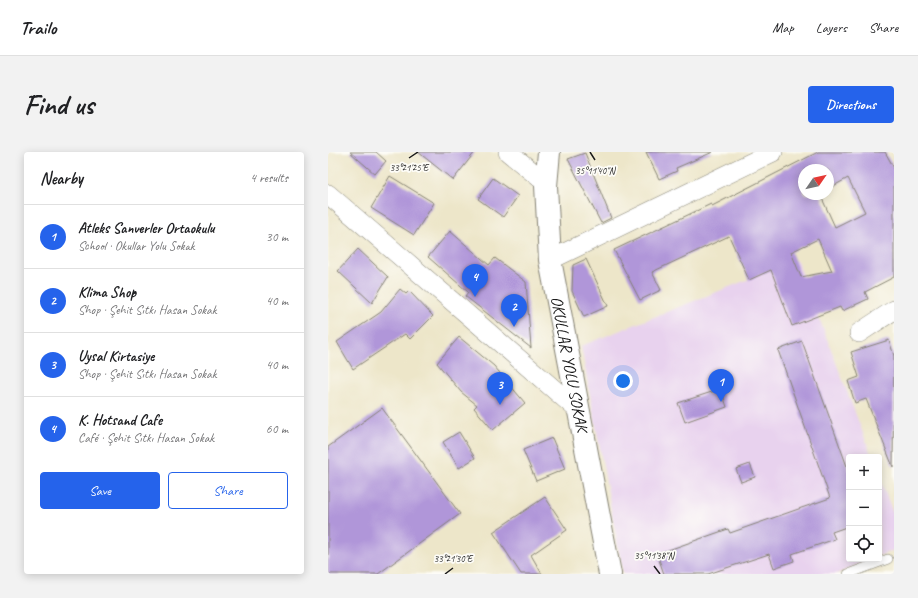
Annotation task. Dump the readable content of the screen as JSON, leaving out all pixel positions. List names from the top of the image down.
{
  "streets": {
    "street": ["OKULLAR YOLU SOKAK"]
  },
  "north": "top right",
  "page": {
    "header": "Trailo",
    "nav": ["Map", "Layers", "Share"],
    "buttons": [
      "Directions",
      ["Save", "Share"]
    ],
    "title": "Find us",
    "heading": ["Nearby", "4 results"],
    "list": [
      {
        "mark": "1",
        "name": "Atleks Sanverler Ortaokulu",
        "note": "School · Okullar Yolu Sokak",
        "value": "30 m"
      },
      {
        "mark": "2",
        "name": "Klima Shop",
        "note": "Shop · Şehit Sıtkı Hasan Sokak",
        "value": "40 m"
      },
      {
        "mark": "3",
        "name": "Uysal Kirtasiye",
        "note": "Shop · Şehit Sıtkı Hasan Sokak",
        "value": "40 m"
      },
      {
        "mark": "4",
        "name": "K. Hotsand Cafe",
        "note": "Café · Şehit Sıtkı Hasan Sokak",
        "value": "60 m"
      }
    ],
    "pins": [
      "4",
      "2",
      "1",
      "3"
    ],
    "map_buttons": ["+", "−"]
  },
  "coordinates": [
    "33°21'25\"E",
    "35°11'40\"N",
    "35°11'38\"N",
    "33°21'30\"E"
  ]
}
